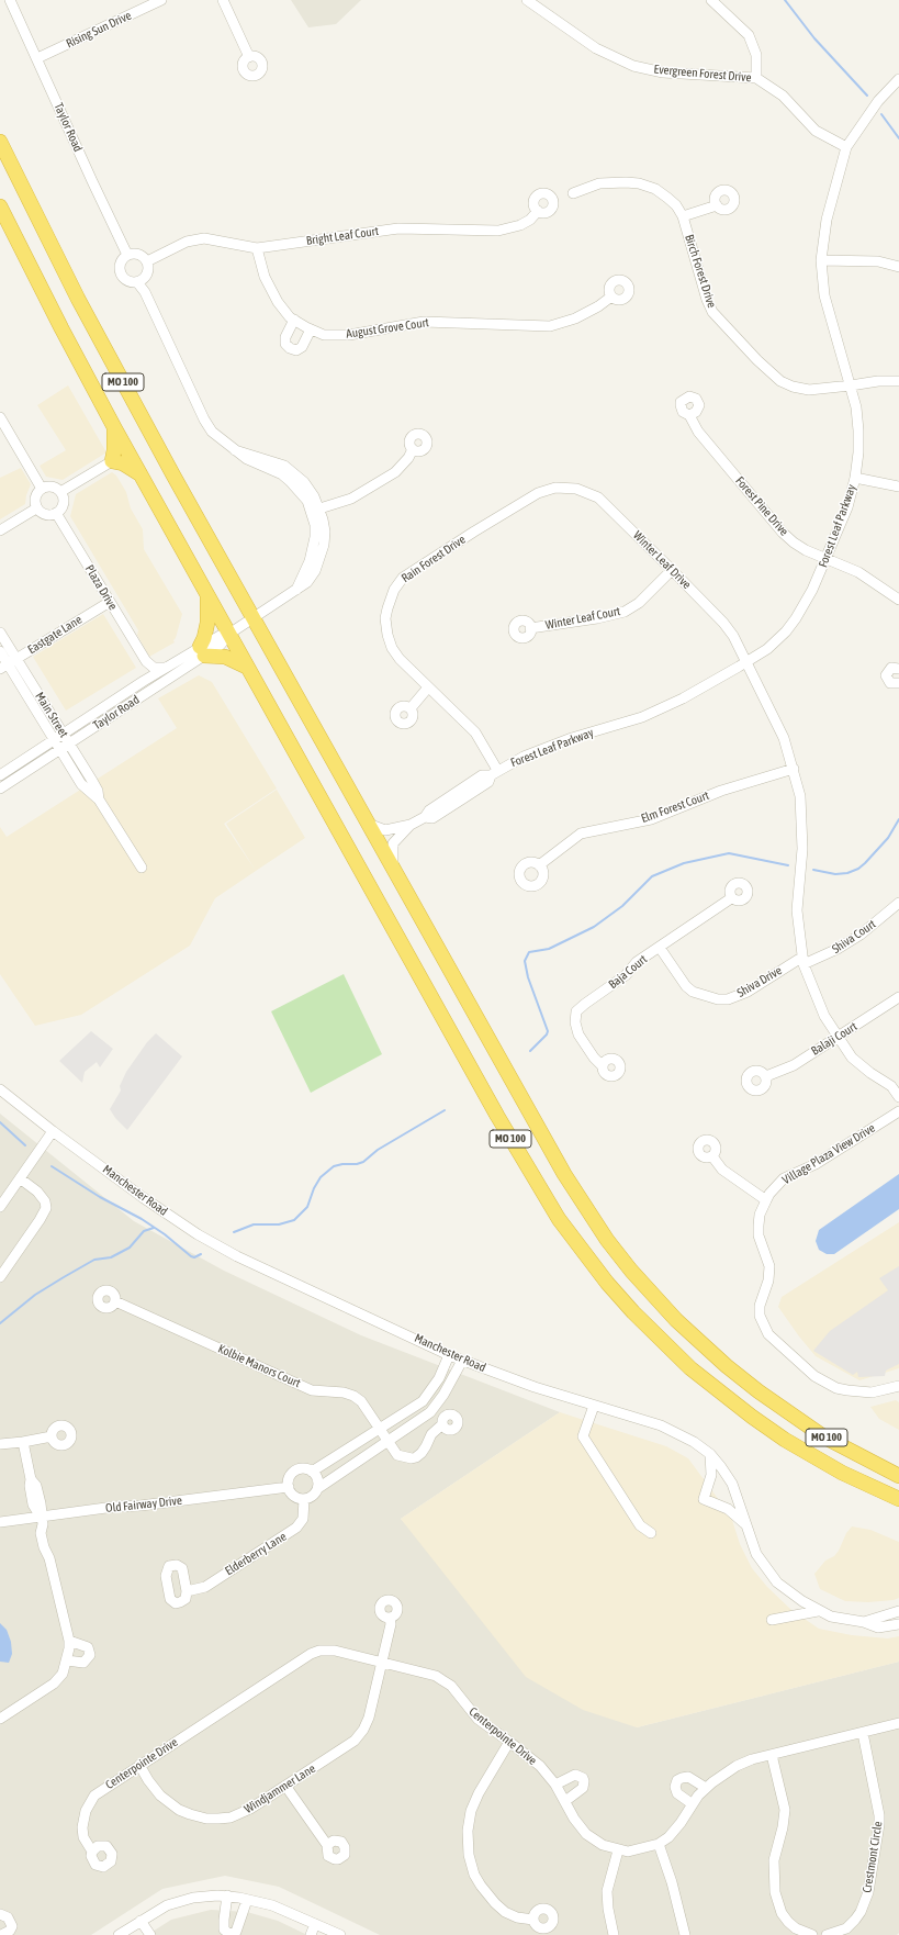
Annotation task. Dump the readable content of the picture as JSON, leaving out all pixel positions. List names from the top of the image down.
{
  "streets": {
    "highway": ["MO 100"],
    "street": [
      "Rising Sun Drive",
      "Evergreen Forest Drive",
      "Taylor Road",
      "Bright Leaf Court",
      "Birch Forest Drive",
      "August Grove Court",
      "Forest Pine Drive",
      "Forest Leaf Parkway",
      "Rain Forest Drive",
      "Winter Leaf Drive",
      "Plaza Drive",
      "Winter Leaf Court",
      "Eastgate Lane",
      "Main Street",
      "Elm Forest Court",
      "Shiva Court",
      "Baja Court",
      "Shiva Drive",
      "Balaji Court",
      "Village Plaza View Drive",
      "Manchester Road",
      "Kolbie Manors Court",
      "Old Fairway Drive",
      "Elderberry Lane",
      "Centerpointe Drive",
      "Windjammer Lane",
      "Crestmont Circle"
    ]
  },
  "crossings": [
    ["Rising Sun Drive", "Taylor Road"],
    ["Evergreen Forest Drive", "Forest Leaf Parkway"],
    ["Taylor Road", "Bright Leaf Court"],
    ["Taylor Road", "MO 100"],
    ["Taylor Road", "Main Street"],
    ["Bright Leaf Court", "August Grove Court"],
    ["Birch Forest Drive", "Forest Leaf Parkway"],
    ["MO 100", "Forest Leaf Parkway"],
    ["Forest Pine Drive", "Forest Leaf Parkway"],
    ["Forest Leaf Parkway", "Rain Forest Drive"],
    ["Forest Leaf Parkway", "Winter Leaf Drive"],
    ["Rain Forest Drive", "Winter Leaf Drive"],
    ["Winter Leaf Drive", "Winter Leaf Court"],
    ["Winter Leaf Drive", "Elm Forest Court"],
    ["Winter Leaf Drive", "Shiva Court"],
    ["Winter Leaf Drive", "Shiva Drive"],
    ["Winter Leaf Drive", "Balaji Court"],
    ["Plaza Drive", "Eastgate Lane"],
    ["Eastgate Lane", "Main Street"],
    ["Shiva Court", "Shiva Drive"],
    ["Baja Court", "Shiva Drive"],
    ["Old Fairway Drive", "Elderberry Lane"],
    ["Centerpointe Drive", "Windjammer Lane"],
    ["Centerpointe Drive", "Crestmont Circle"]
  ]
}
